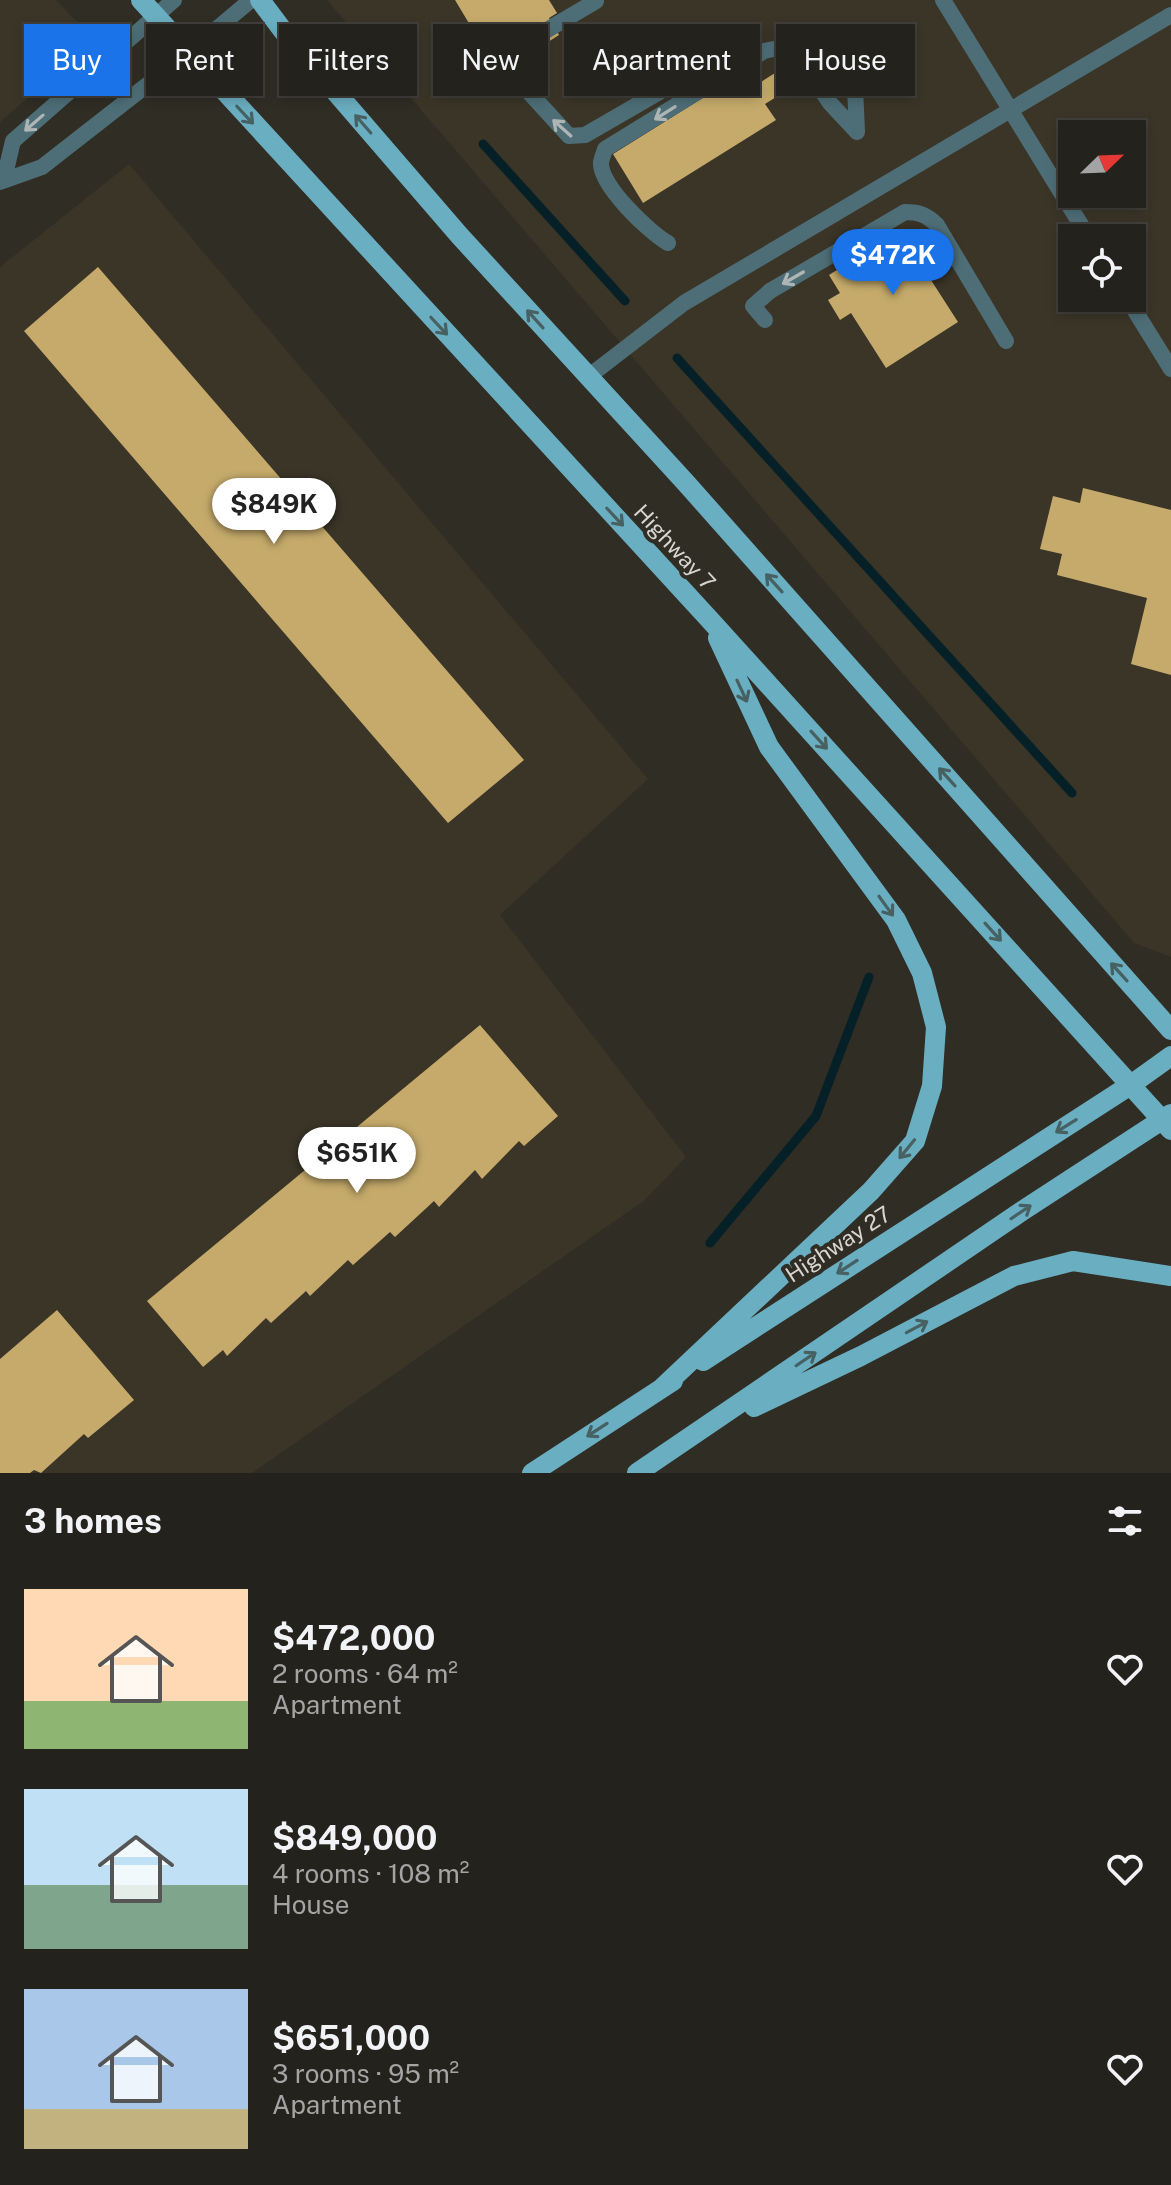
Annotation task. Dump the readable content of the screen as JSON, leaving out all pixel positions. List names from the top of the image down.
{
  "streets": {
    "main road": ["Highway 7", "Highway 27"]
  },
  "crossings": [
    ["Highway 7", "Highway 27"]
  ],
  "north": "top right",
  "page": {
    "chip": [
      "Buy",
      "Rent",
      "Filters",
      "New",
      "Apartment",
      "House"
    ],
    "price": ["$472K", "$849K", "$651K"],
    "heading": "3 homes",
    "list": [
      {
        "name": "$472,000",
        "note": "2 rooms · 64 m² · Apartment"
      },
      {
        "name": "$849,000",
        "note": "4 rooms · 108 m² · House"
      },
      {
        "name": "$651,000",
        "note": "3 rooms · 95 m² · Apartment"
      }
    ]
  }
}
